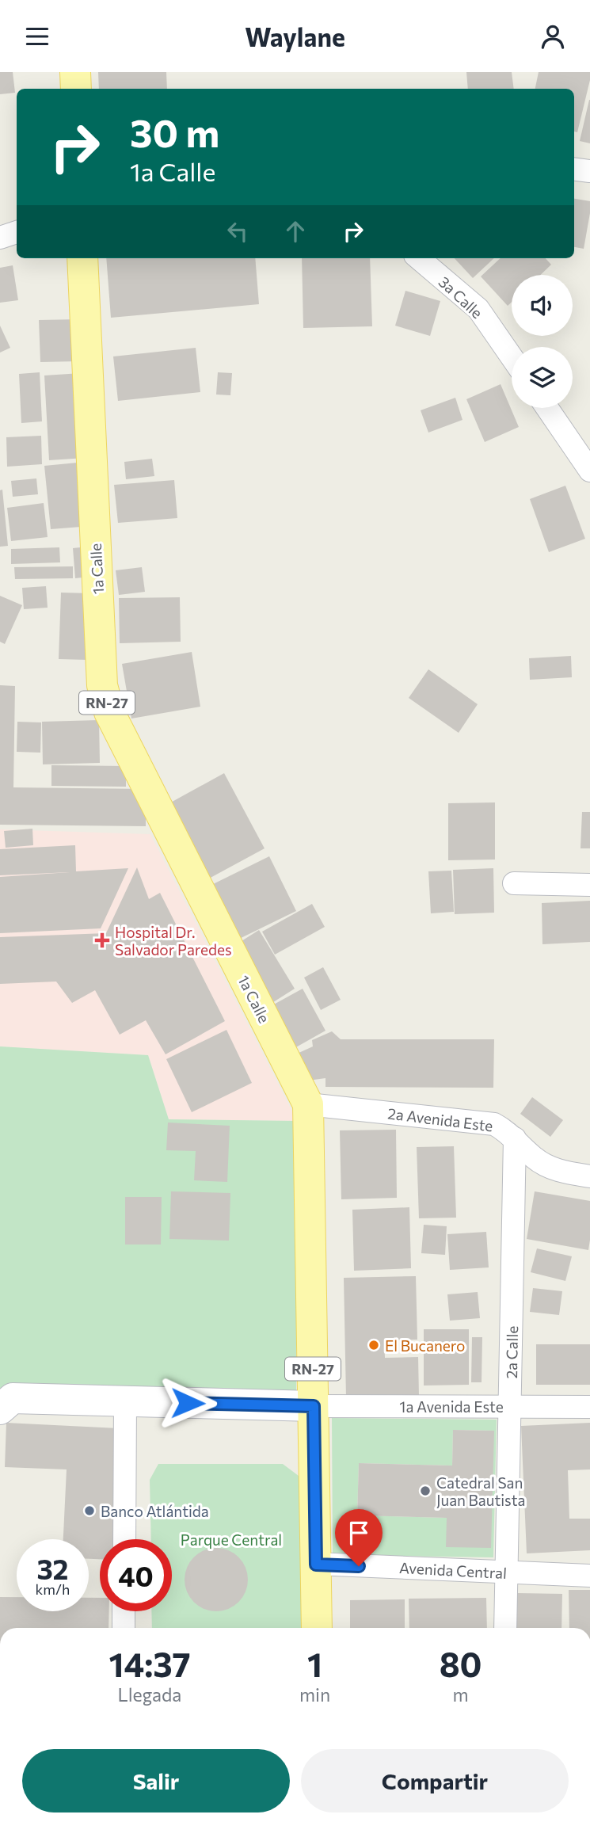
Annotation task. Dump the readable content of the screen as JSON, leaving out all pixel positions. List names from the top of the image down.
{
  "streets": {
    "main road": ["1a Calle", "RN-27"],
    "street": [
      "3a Calle",
      "2a Avenida Este",
      "2a Calle",
      "1a Avenida Este",
      "Avenida Central"
    ]
  },
  "crossings": [
    ["1a Calle", "2a Avenida Este"],
    ["1a Calle", "1a Avenida Este"],
    ["1a Calle", "Avenida Central"],
    ["2a Avenida Este", "2a Calle"],
    ["2a Calle", "1a Avenida Este"],
    ["2a Calle", "Avenida Central"]
  ],
  "parks": ["Parque Central"],
  "places": {
    "health": ["Hospital Dr. Salvador Paredes"],
    "other": ["El Bucanero", "Catedral San Juan Bautista", "Banco Atlántida"]
  },
  "page": {
    "header": "Waylane",
    "turn": ["30 m", "1a Calle"],
    "speed": "32 km/h",
    "limit": "40",
    "eta": [
      "14:37",
      "Llegada",
      "1",
      "min",
      "80",
      "m"
    ],
    "buttons": ["Salir", "Compartir"]
  }
}
